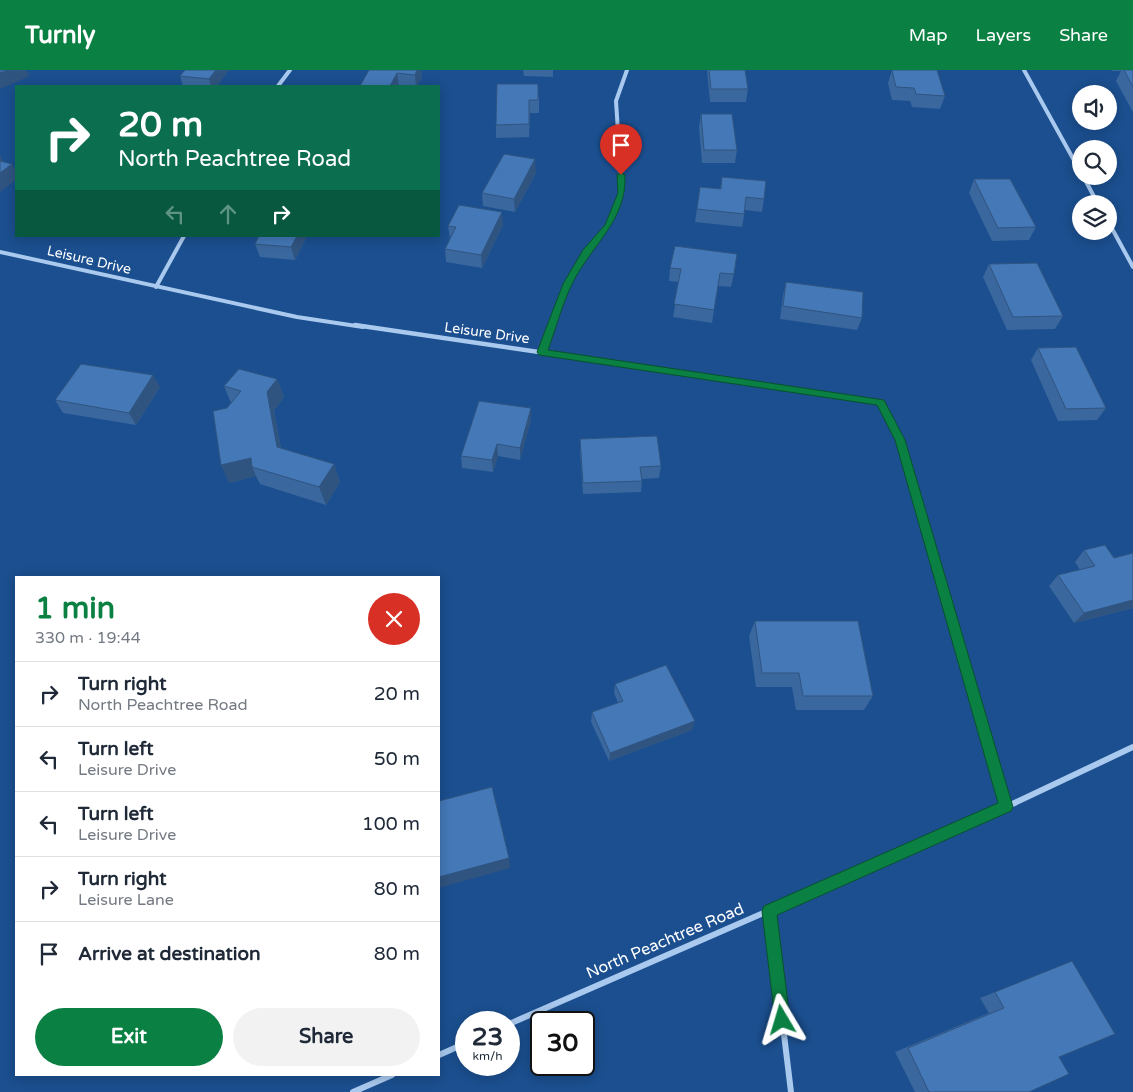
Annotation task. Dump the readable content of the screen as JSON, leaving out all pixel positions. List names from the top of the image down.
{
  "streets": {
    "street": ["Leisure Drive", "North Peachtree Road"]
  },
  "crossings": [
    ["Leisure Drive", "North Peachtree Road"]
  ],
  "page": {
    "header": "Turnly",
    "nav": ["Map", "Layers", "Share"],
    "turn": ["20 m", "North Peachtree Road"],
    "heading": ["1 min", "330 m · 19:44"],
    "list": [
      {
        "name": "Turn right",
        "note": "North Peachtree Road",
        "value": "20 m"
      },
      {
        "name": "Turn left",
        "note": "Leisure Drive",
        "value": "50 m"
      },
      {
        "name": "Turn left",
        "note": "Leisure Drive",
        "value": "100 m"
      },
      {
        "name": "Turn right",
        "note": "Leisure Lane",
        "value": "80 m"
      },
      {
        "name": "Arrive at destination",
        "value": "80 m"
      }
    ],
    "buttons": ["Exit", "Share"],
    "speed": "23 km/h",
    "limit": "30"
  }
}
